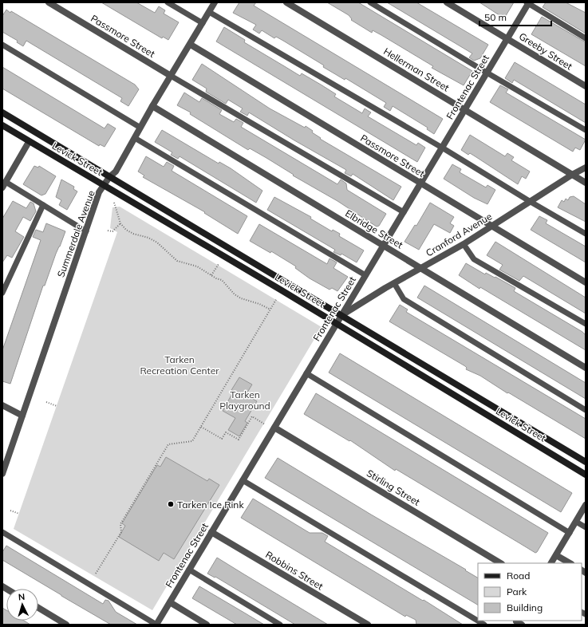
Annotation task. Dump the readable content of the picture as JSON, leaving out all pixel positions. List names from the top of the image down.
{
  "streets": {
    "main road": ["Levick Street"],
    "street": [
      "Passmore Street",
      "Greeby Street",
      "Hellerman Street",
      "Frontenac Street",
      "Elbridge Street",
      "Summerdale Avenue",
      "Cranford Avenue",
      "Stirling Street",
      "Robbins Street"
    ]
  },
  "crossings": [
    ["Passmore Street", "Frontenac Street"],
    ["Passmore Street", "Summerdale Avenue"],
    ["Passmore Street", "Cranford Avenue"],
    ["Greeby Street", "Frontenac Street"],
    ["Hellerman Street", "Frontenac Street"],
    ["Hellerman Street", "Cranford Avenue"],
    ["Frontenac Street", "Levick Street"],
    ["Frontenac Street", "Elbridge Street"],
    ["Frontenac Street", "Cranford Avenue"],
    ["Frontenac Street", "Stirling Street"],
    ["Frontenac Street", "Robbins Street"],
    ["Levick Street", "Summerdale Avenue"],
    ["Levick Street", "Cranford Avenue"],
    ["Elbridge Street", "Summerdale Avenue"],
    ["Elbridge Street", "Cranford Avenue"]
  ],
  "parks": ["Tarken Recreation Center", "Tarken Playground"],
  "places": ["Tarken Ice Rink"],
  "legend": ["Road", "Park", "Building"],
  "scale_bar": "50 m",
  "north": "top"
}
